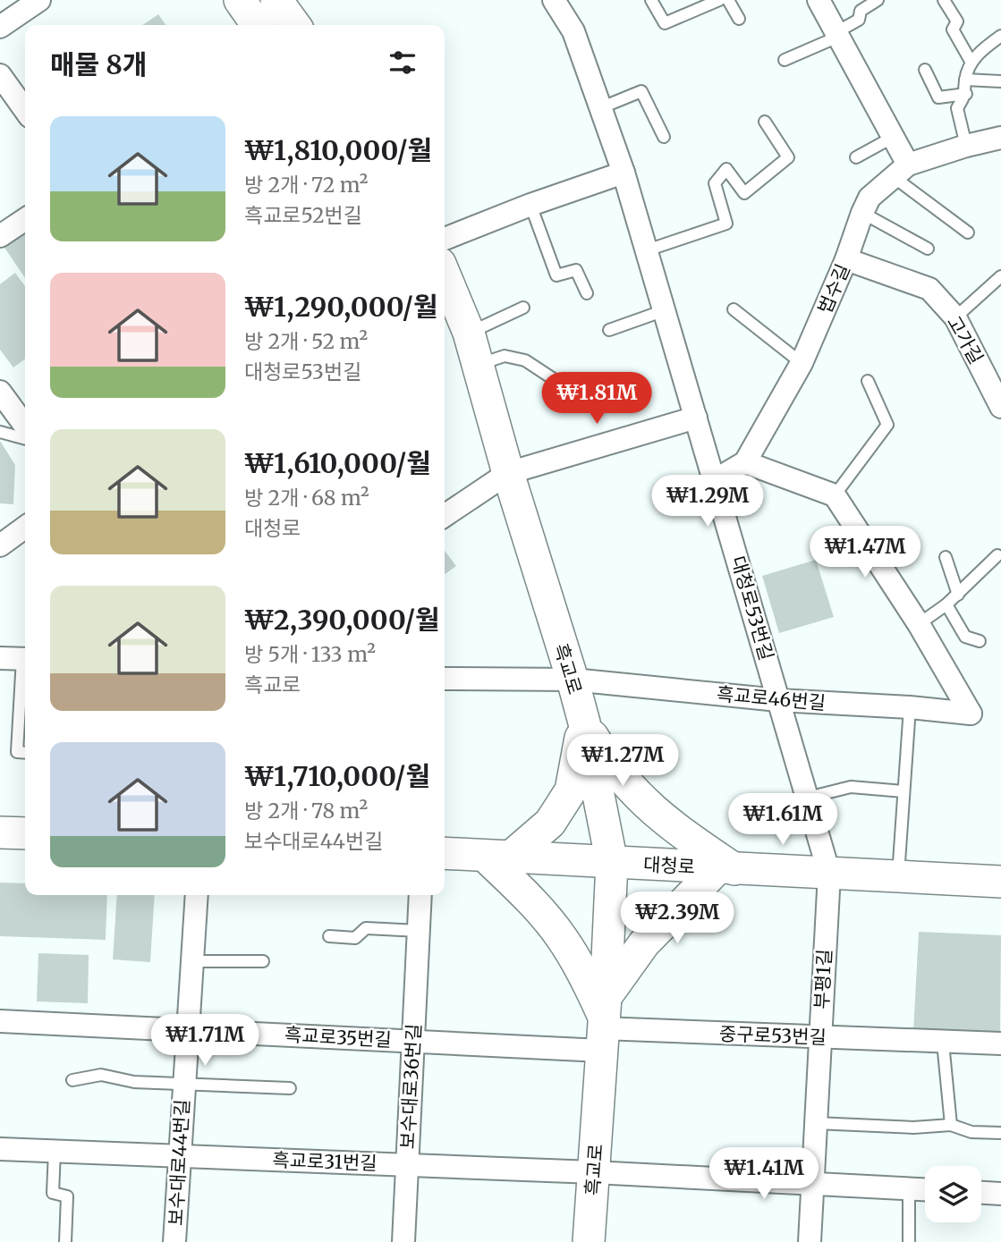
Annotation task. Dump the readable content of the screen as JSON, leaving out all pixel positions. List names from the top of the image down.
{
  "streets": {
    "main road": ["흑교로", "대청로"],
    "street": [
      "법수길",
      "고가길",
      "대청로53번길",
      "흑교로46번길",
      "부평1길",
      "중구로53번길",
      "흑교로35번길",
      "보수대로36번길",
      "흑교로31번길",
      "보수대로44번길"
    ]
  },
  "crossings": [
    ["법수길", "고가길"],
    ["법수길", "대청로53번길"],
    ["대청로53번길", "흑교로46번길"],
    ["대청로53번길", "대청로"],
    ["대청로53번길", "부평1길"],
    ["흑교로", "흑교로46번길"],
    ["흑교로", "대청로"],
    ["흑교로", "중구로53번길"],
    ["흑교로", "흑교로35번길"],
    ["흑교로", "흑교로31번길"],
    ["대청로", "부평1길"],
    ["부평1길", "중구로53번길"],
    ["부평1길", "흑교로31번길"],
    ["중구로53번길", "흑교로35번길"],
    ["흑교로35번길", "보수대로36번길"],
    ["흑교로35번길", "보수대로44번길"],
    ["보수대로36번길", "흑교로31번길"],
    ["흑교로31번길", "보수대로44번길"]
  ],
  "page": {
    "heading": "매물 8개",
    "list": [
      {
        "name": "₩1,810,000/월",
        "note": "방 2개 · 72 m² · 흑교로52번길"
      },
      {
        "name": "₩1,290,000/월",
        "note": "방 2개 · 52 m² · 대청로53번길"
      },
      {
        "name": "₩1,610,000/월",
        "note": "방 2개 · 68 m² · 대청로"
      },
      {
        "name": "₩2,390,000/월",
        "note": "방 5개 · 133 m² · 흑교로"
      },
      {
        "name": "₩1,710,000/월",
        "note": "방 2개 · 78 m² · 보수대로44번길"
      }
    ],
    "price": [
      "₩1.81M",
      "₩1.29M",
      "₩1.47M",
      "₩1.27M",
      "₩1.61M",
      "₩2.39M",
      "₩1.71M",
      "₩1.41M"
    ]
  }
}
